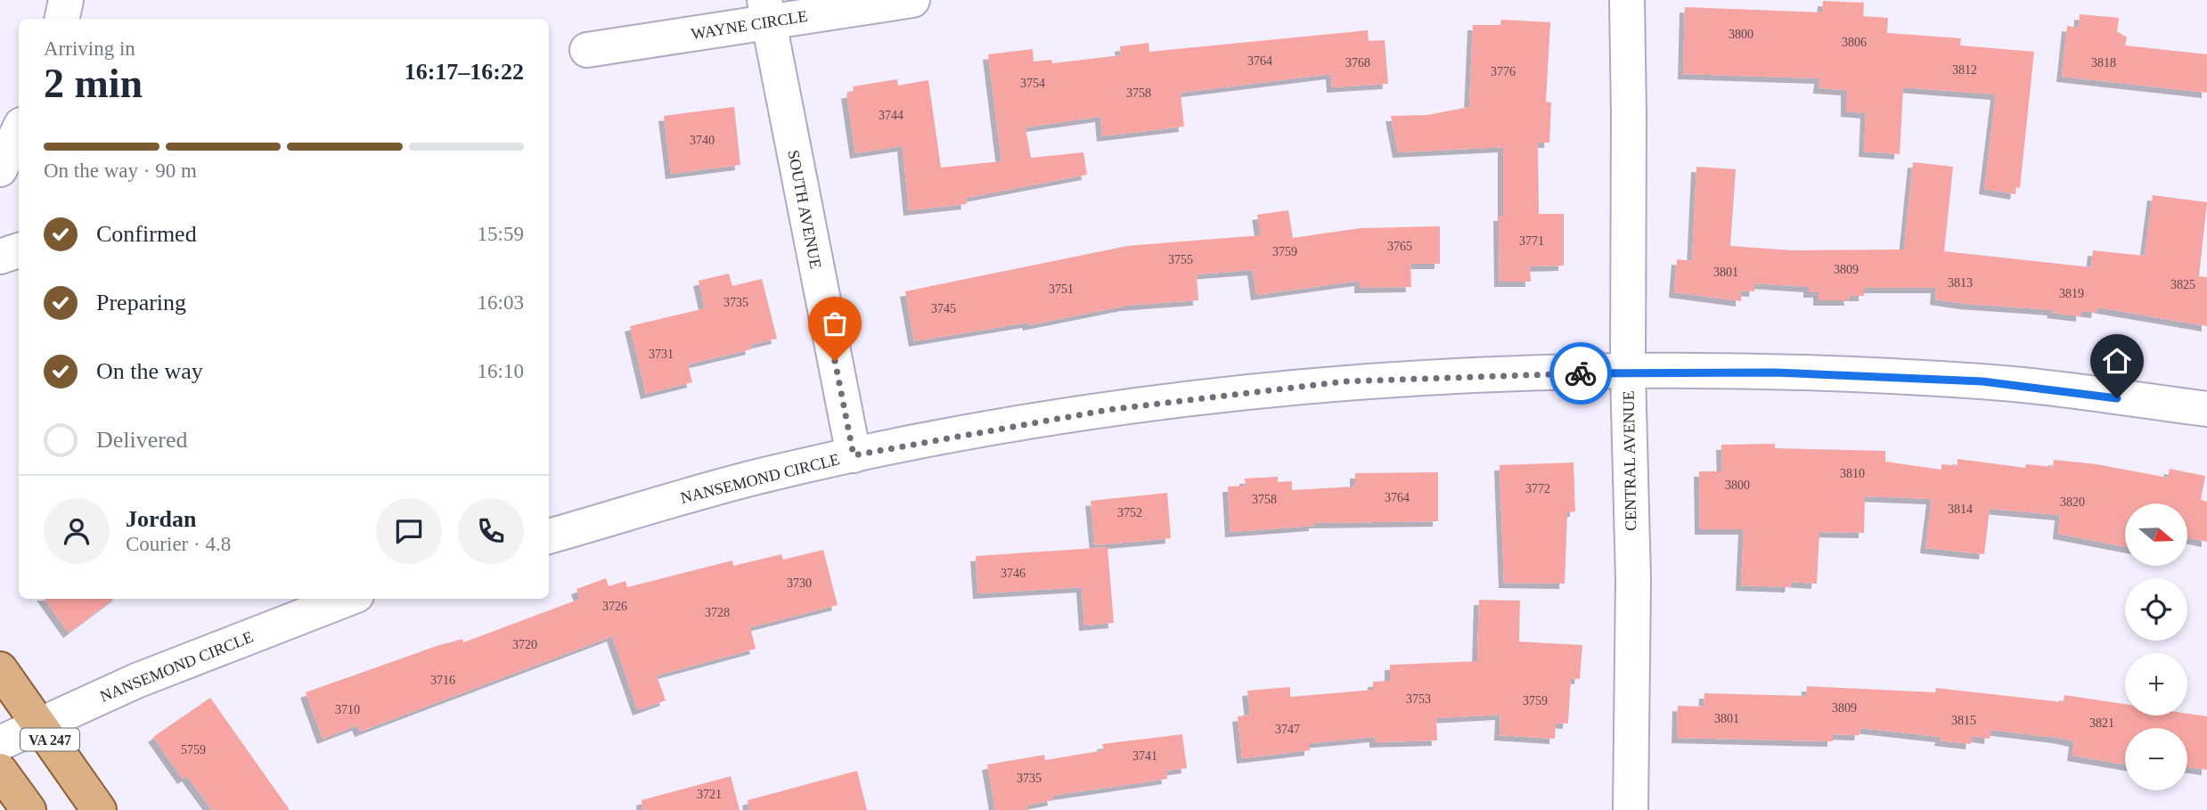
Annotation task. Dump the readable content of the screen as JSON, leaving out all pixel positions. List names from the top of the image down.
{
  "streets": {
    "main road": ["VA 247"],
    "street": [
      "WAYNE CIRCLE",
      "SOUTH AVENUE",
      "CENTRAL AVENUE",
      "NANSEMOND CIRCLE"
    ]
  },
  "crossings": [
    ["WAYNE CIRCLE", "SOUTH AVENUE"],
    ["SOUTH AVENUE", "NANSEMOND CIRCLE"],
    ["CENTRAL AVENUE", "NANSEMOND CIRCLE"],
    ["NANSEMOND CIRCLE", "VA 247"]
  ],
  "house_numbers": [
    "3800",
    "3806",
    "3764",
    "3768",
    "3818",
    "3812",
    "3776",
    "3754",
    "3758",
    "3744",
    "3740",
    "3771",
    "3765",
    "3759",
    "3755",
    "3809",
    "3801",
    "3813",
    "3825",
    "3751",
    "3819",
    "3735",
    "3745",
    "3731",
    "3810",
    "3800",
    "3772",
    "3764",
    "3758",
    "3820",
    "3814",
    "3752",
    "3746",
    "3730",
    "3726",
    "3728",
    "3720",
    "3716",
    "3753",
    "3759",
    "3809",
    "3710",
    "3801",
    "3815",
    "3821",
    "3747",
    "5759",
    "3741",
    "3735",
    "3721"
  ],
  "north": "right",
  "page": {
    "heading": ["2 min", "Arriving in", "16:17–16:22"],
    "panel": ["Jordan", "Courier · 4.8"],
    "bar": "On the way · 90 m",
    "list": [
      ["Confirmed", "15:59"],
      ["Preparing", "16:03"],
      ["On the way", "16:10"],
      "Delivered"
    ],
    "map_buttons": ["+", "−"]
  }
}
